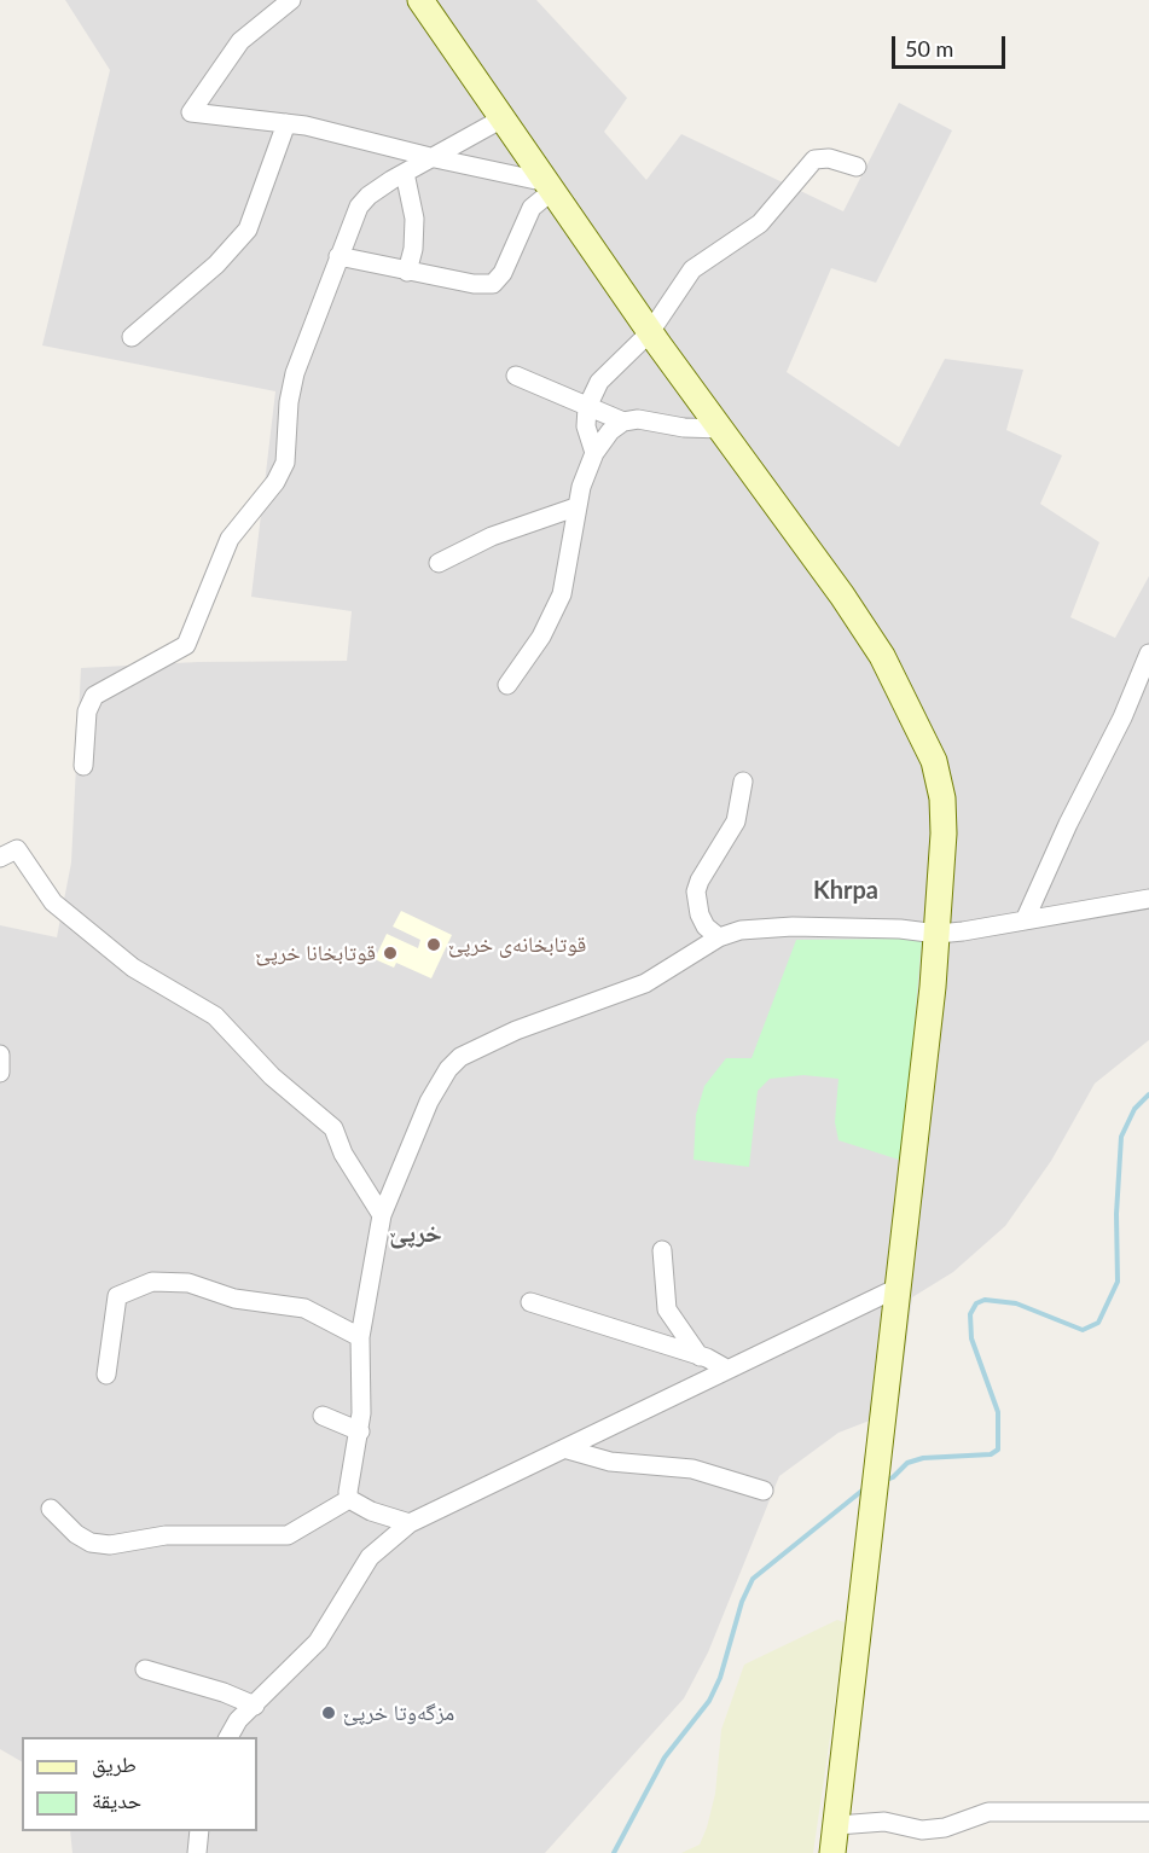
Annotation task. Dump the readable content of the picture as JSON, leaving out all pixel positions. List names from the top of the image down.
{
  "districts": ["Khrpa", "خرپێ"],
  "places": ["قوتابخانەی خرپێ", "قوتابخانا خرپێ", "مزگەوتا خرپێ"],
  "legend": ["طريق", "حديقة"],
  "scale_bar": "50 m"
}
